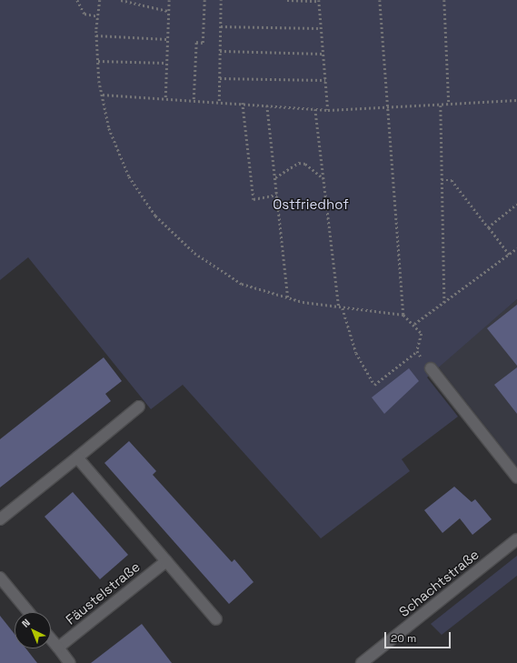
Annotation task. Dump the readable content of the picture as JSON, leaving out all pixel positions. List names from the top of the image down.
{
  "streets": {
    "street": ["Schachtstraße", "Fäustelstraße"]
  },
  "parks": ["Ostfriedhof"],
  "scale_bar": "20 m",
  "north": "top left"
}
